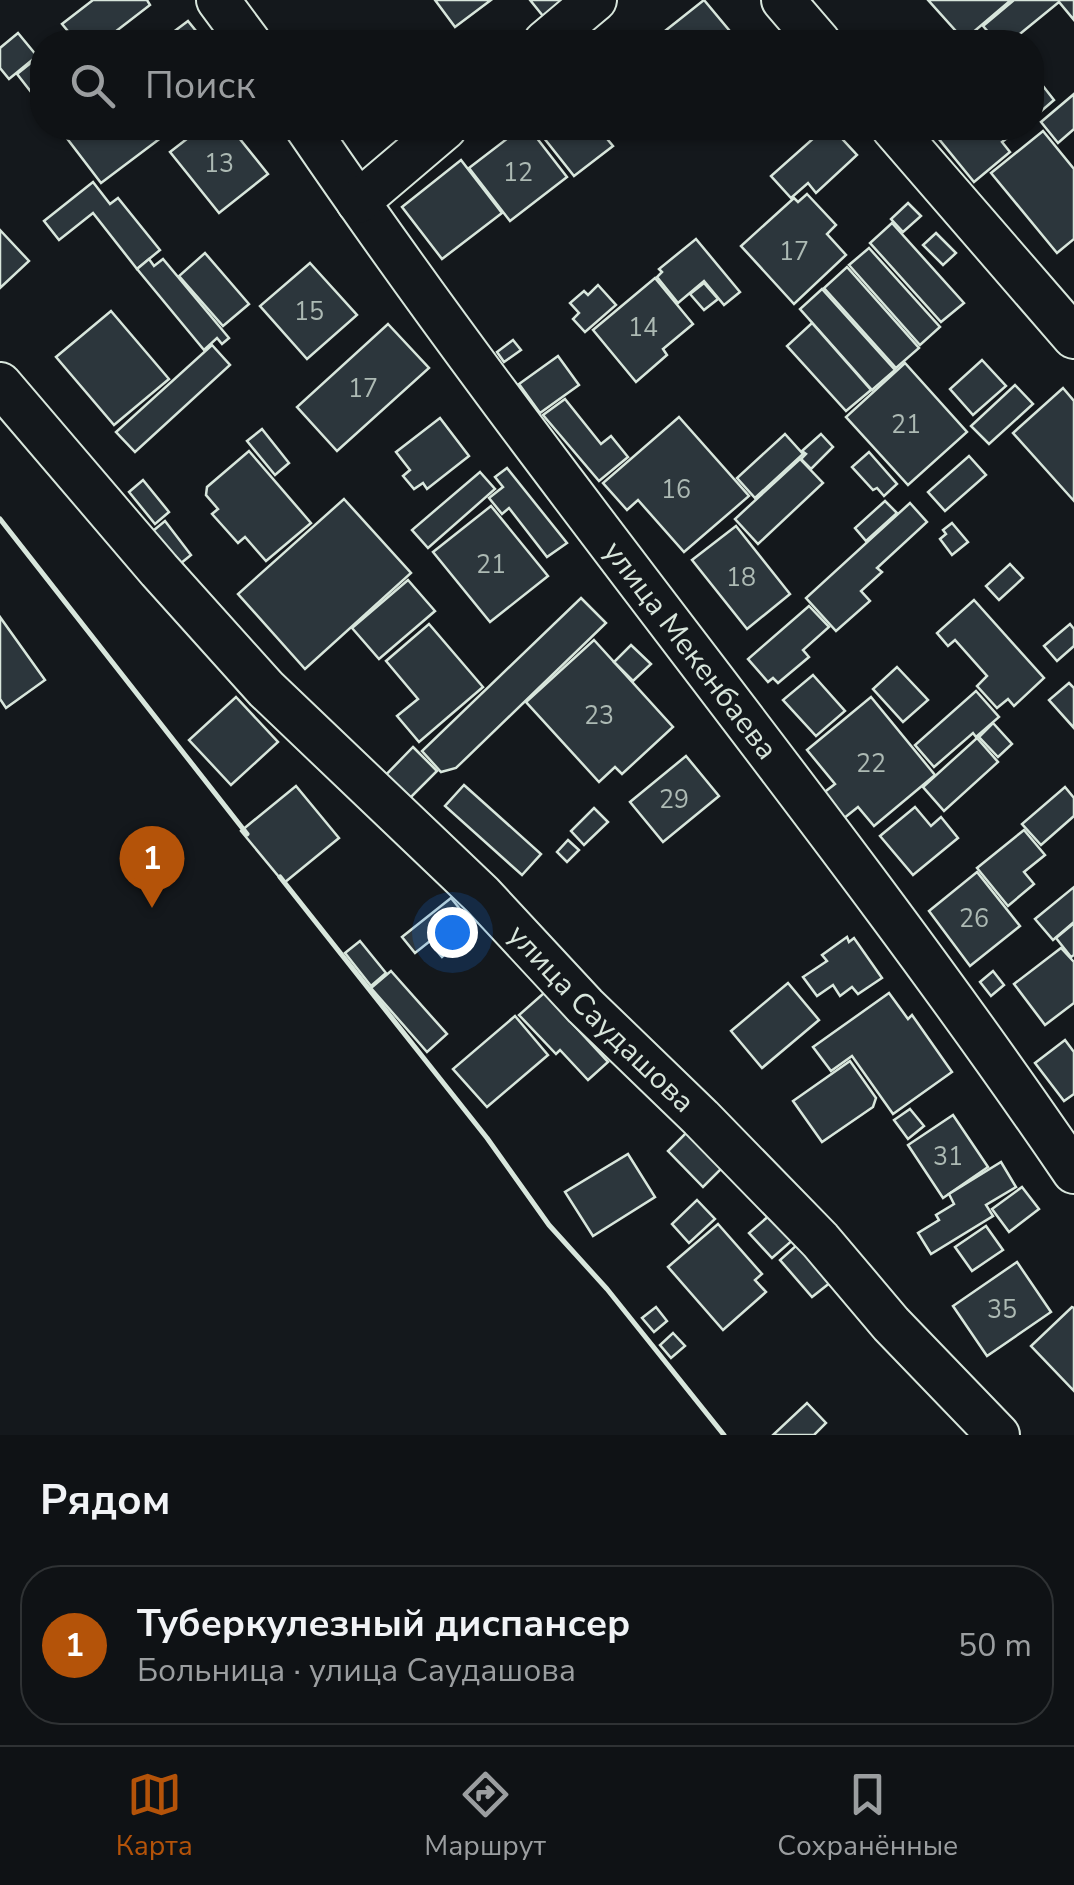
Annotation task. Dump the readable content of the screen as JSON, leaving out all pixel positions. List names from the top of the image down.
{
  "streets": {
    "street": ["улица Мекенбаева", "улица Саудашова"]
  },
  "house_numbers": [
    "13",
    "12",
    "17",
    "15",
    "14",
    "17",
    "21",
    "16",
    "21",
    "18",
    "23",
    "22",
    "29",
    "26",
    "31",
    "35"
  ],
  "page": {
    "search": "Поиск",
    "pins": "1",
    "heading": "Рядом",
    "list": [
      {
        "mark": "1",
        "name": "Туберкулезный диспансер",
        "note": "Больница · улица Саудашова",
        "value": "50 m"
      }
    ],
    "nav": ["Карта", "Маршрут", "Сохранённые"]
  }
}
